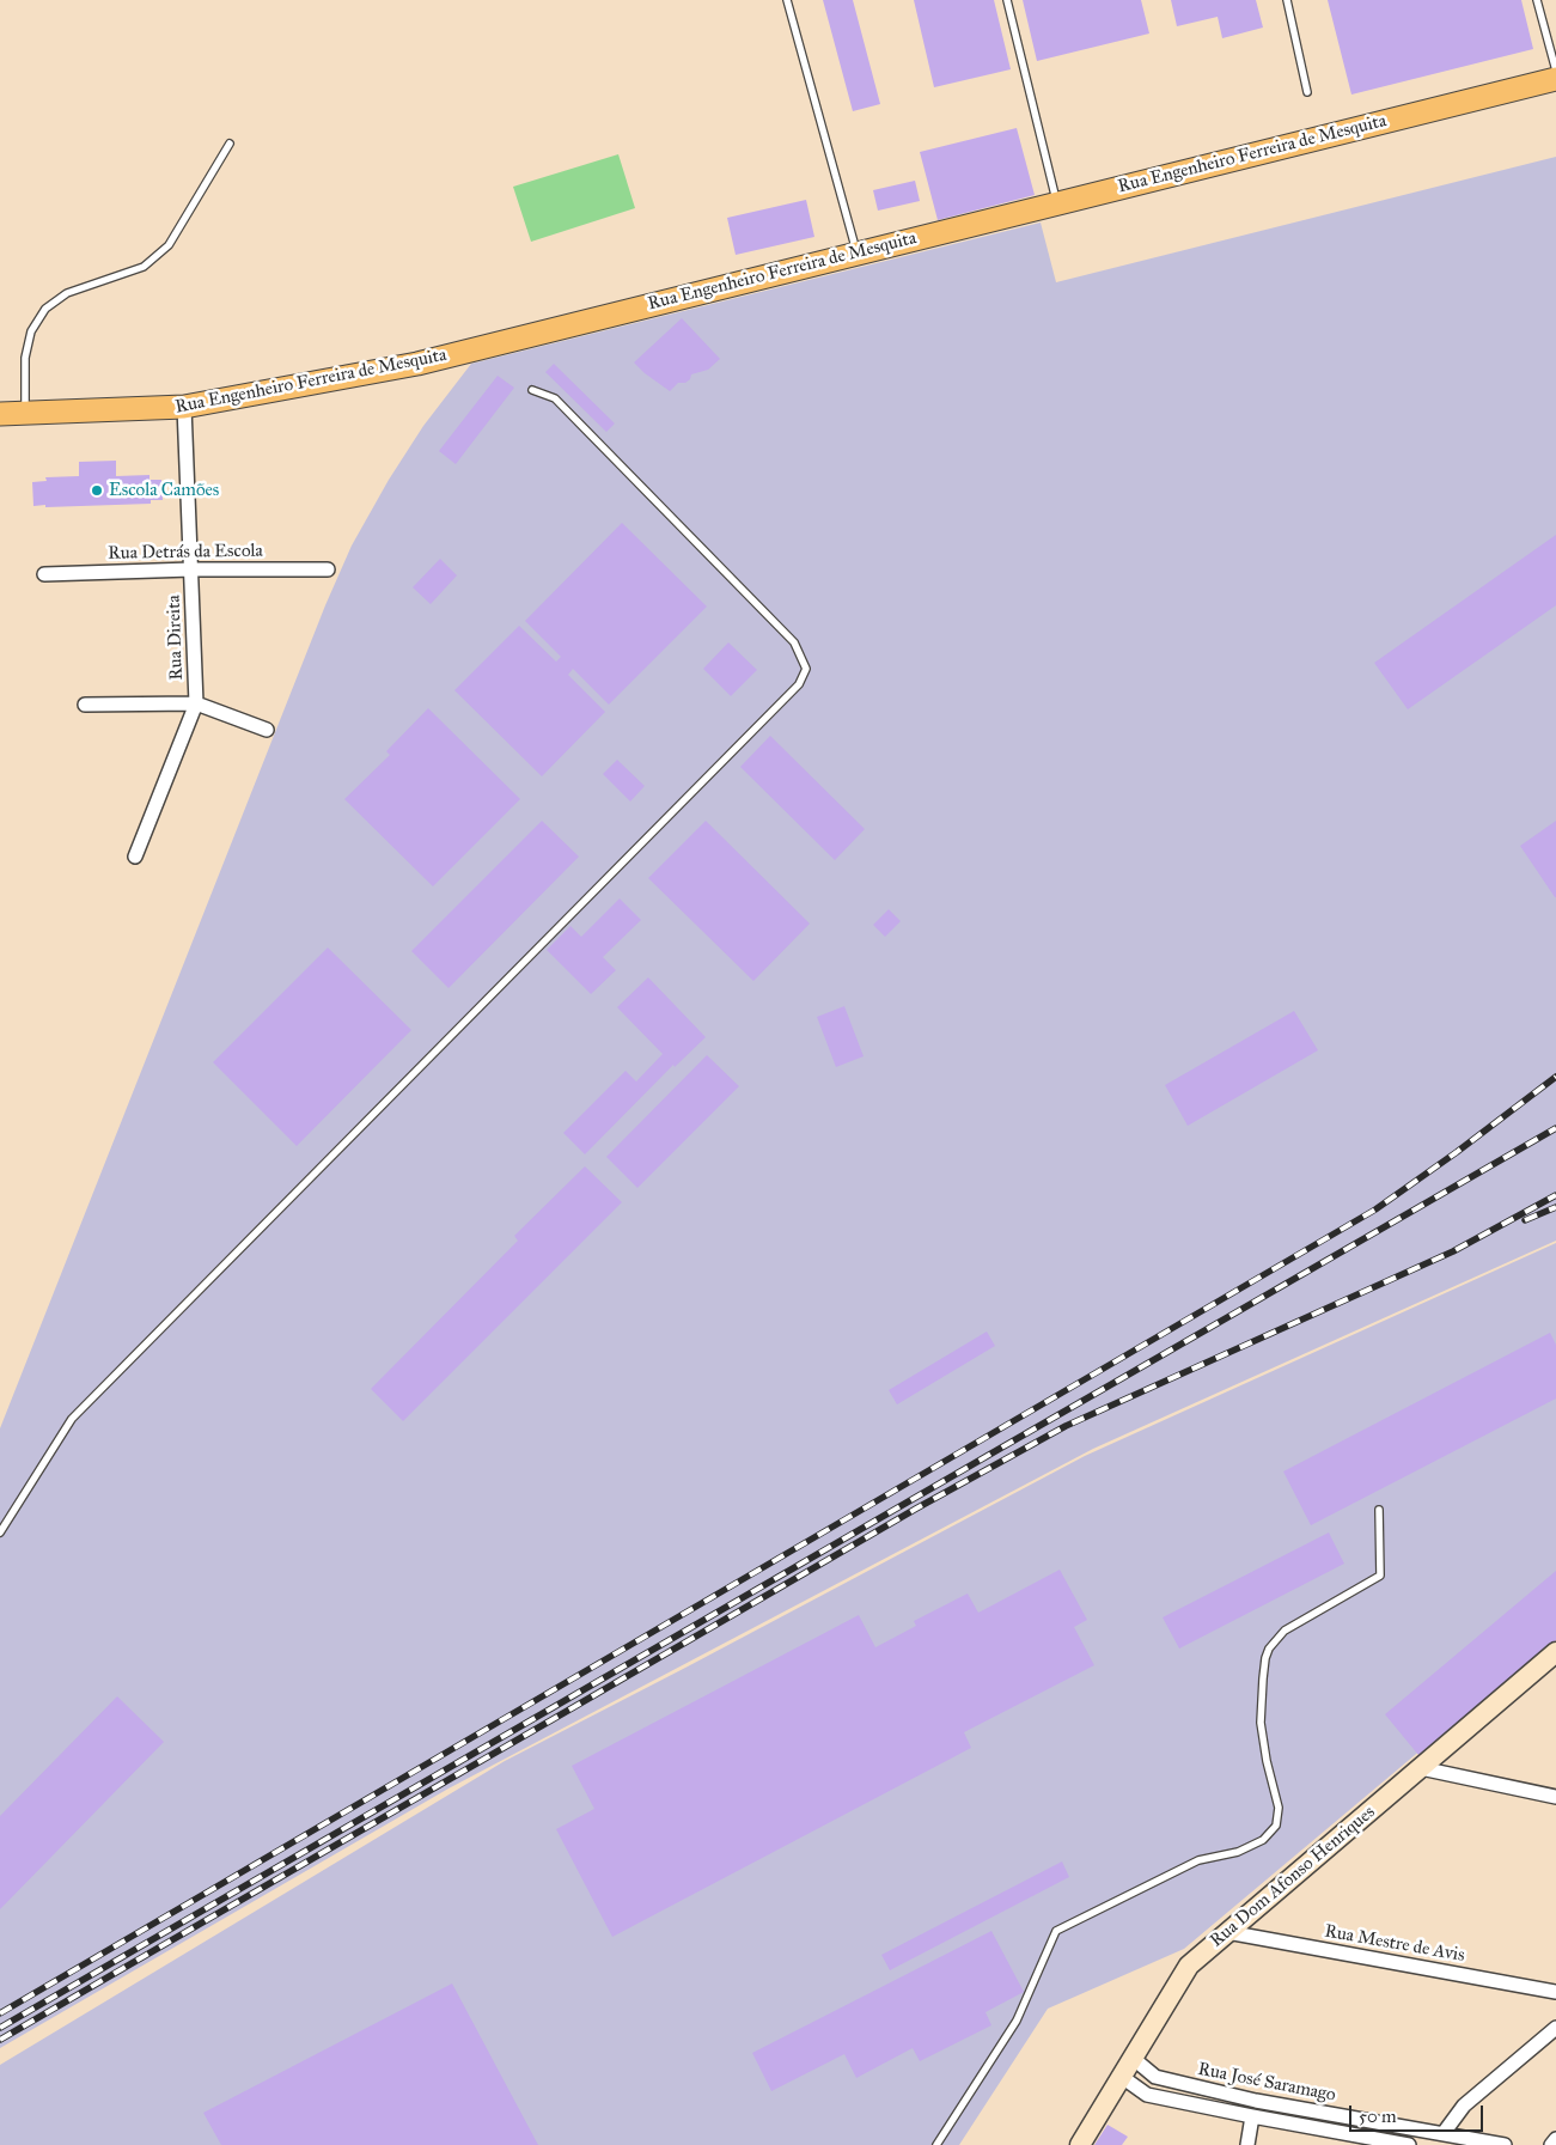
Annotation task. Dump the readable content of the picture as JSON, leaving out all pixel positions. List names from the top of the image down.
{
  "streets": {
    "main road": ["Rua Engenheiro Ferreira de Mesquita"],
    "street": [
      "Rua Detrás da Escola",
      "Rua Direita",
      "Rua Dom Afonso Henriques",
      "Rua Mestre de Avis",
      "Rua José Saramago"
    ]
  },
  "crossings": [
    ["Rua Engenheiro Ferreira de Mesquita", "Rua Direita"],
    ["Rua Detrás da Escola", "Rua Direita"],
    ["Rua Dom Afonso Henriques", "Rua Mestre de Avis"],
    ["Rua Dom Afonso Henriques", "Rua José Saramago"]
  ],
  "places": ["Escola Camões"],
  "scale_bar": "50 m"
}
